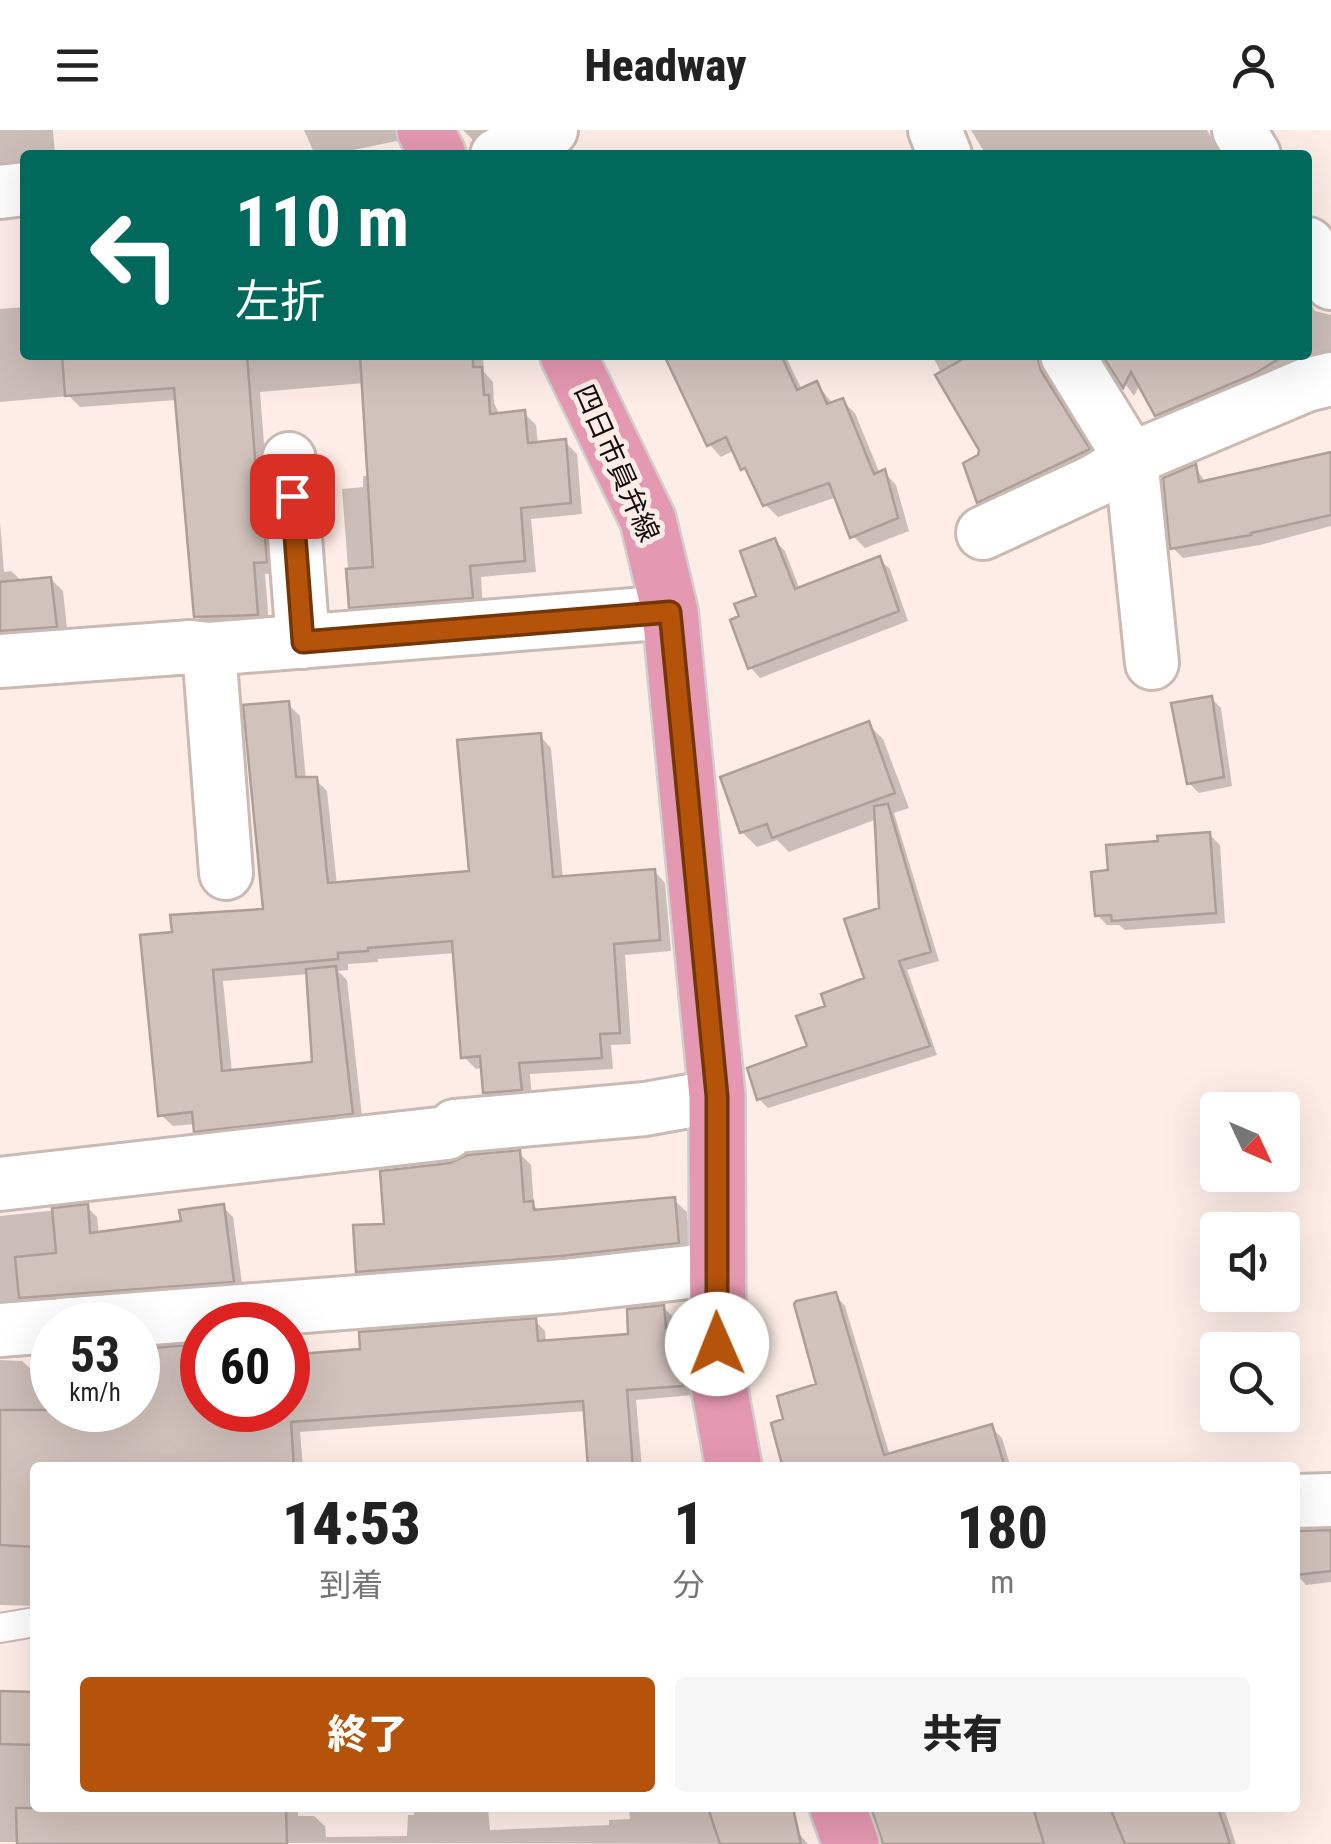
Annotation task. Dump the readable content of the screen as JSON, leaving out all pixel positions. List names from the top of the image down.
{
  "streets": {
    "main road": ["四日市員弁線"]
  },
  "north": "bottom right",
  "page": {
    "header": "Headway",
    "turn": ["110 m", "左折"],
    "speed": "53 km/h",
    "limit": "60",
    "eta": [
      "14:53",
      "到着",
      "1",
      "分",
      "180",
      "m"
    ],
    "buttons": ["終了", "共有"]
  }
}
